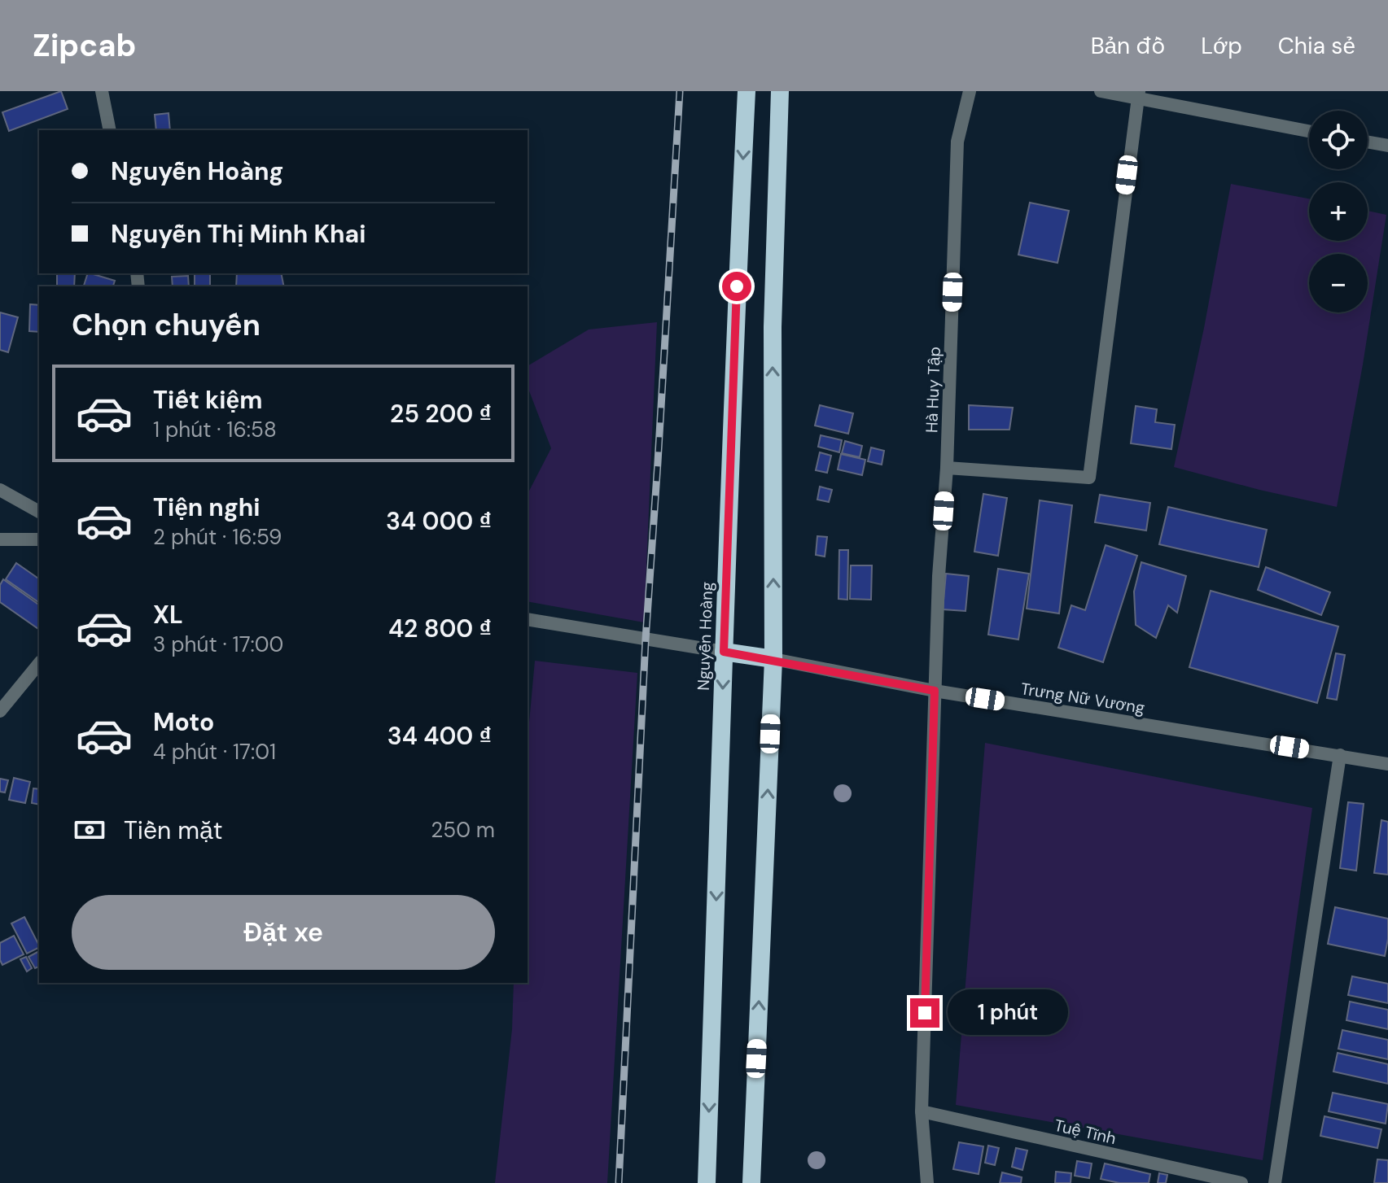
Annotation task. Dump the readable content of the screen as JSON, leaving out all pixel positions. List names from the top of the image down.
{
  "streets": {
    "highway": ["Nguyễn Hoàng"],
    "street": ["Hà Huy Tập", "Trưng Nữ Vương", "Tuệ Tĩnh"]
  },
  "crossings": [
    ["Hà Huy Tập", "Trưng Nữ Vương"],
    ["Hà Huy Tập", "Tuệ Tĩnh"]
  ],
  "page": {
    "header": "Zipcab",
    "nav": ["Bản đồ", "Lớp", "Chia sẻ"],
    "map_buttons": ["+", "−"],
    "banner": ["Nguyễn Hoàng", "Nguyễn Thị Minh Khai"],
    "heading": "Chọn chuyến",
    "list": [
      {
        "name": "Tiết kiệm",
        "note": "1 phút · 16:58",
        "value": "25 200 ₫"
      },
      {
        "name": "Tiện nghi",
        "note": "2 phút · 16:59",
        "value": "34 000 ₫"
      },
      {
        "name": "XL",
        "note": "3 phút · 17:00",
        "value": "42 800 ₫"
      },
      {
        "name": "Moto",
        "note": "4 phút · 17:01",
        "value": "34 400 ₫"
      }
    ],
    "pay": ["Tiền mặt", "250 m"],
    "buttons": "Đặt xe",
    "bubble": "1 phút"
  }
}
